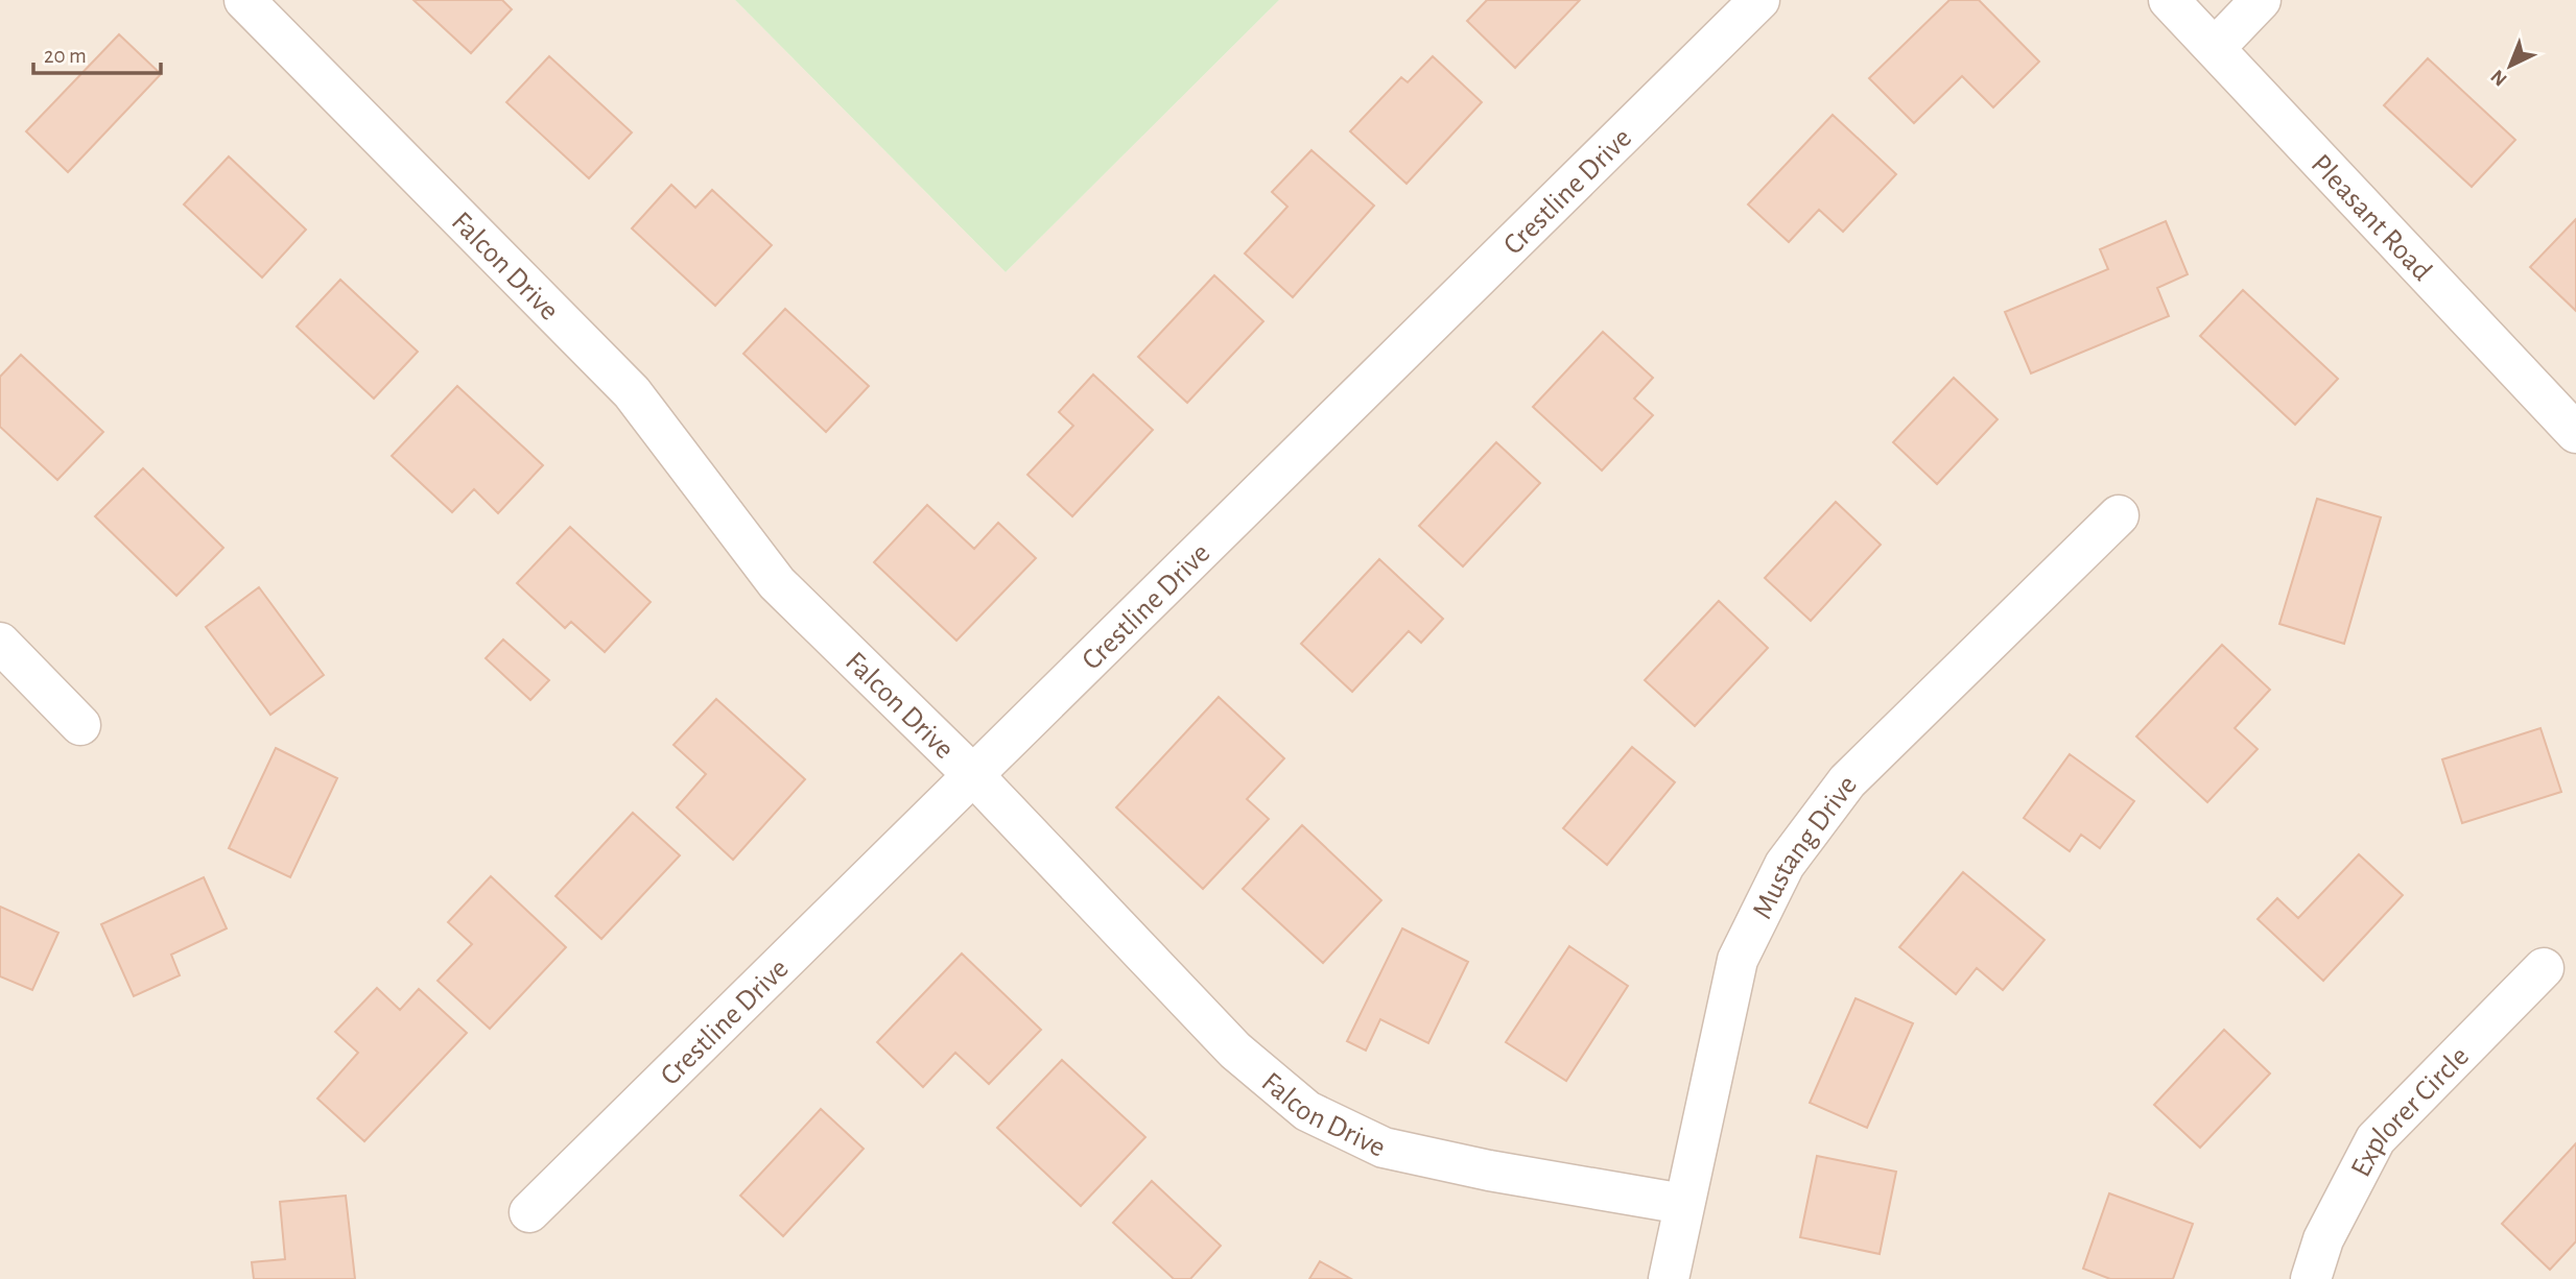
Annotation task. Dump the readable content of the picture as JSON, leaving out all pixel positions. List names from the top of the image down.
{
  "streets": {
    "street": [
      "Crestline Drive",
      "Pleasant Road",
      "Falcon Drive",
      "Mustang Drive",
      "Explorer Circle"
    ]
  },
  "crossings": [
    ["Crestline Drive", "Falcon Drive"],
    ["Falcon Drive", "Mustang Drive"]
  ],
  "scale_bar": "20 m",
  "north": "bottom left"
}
